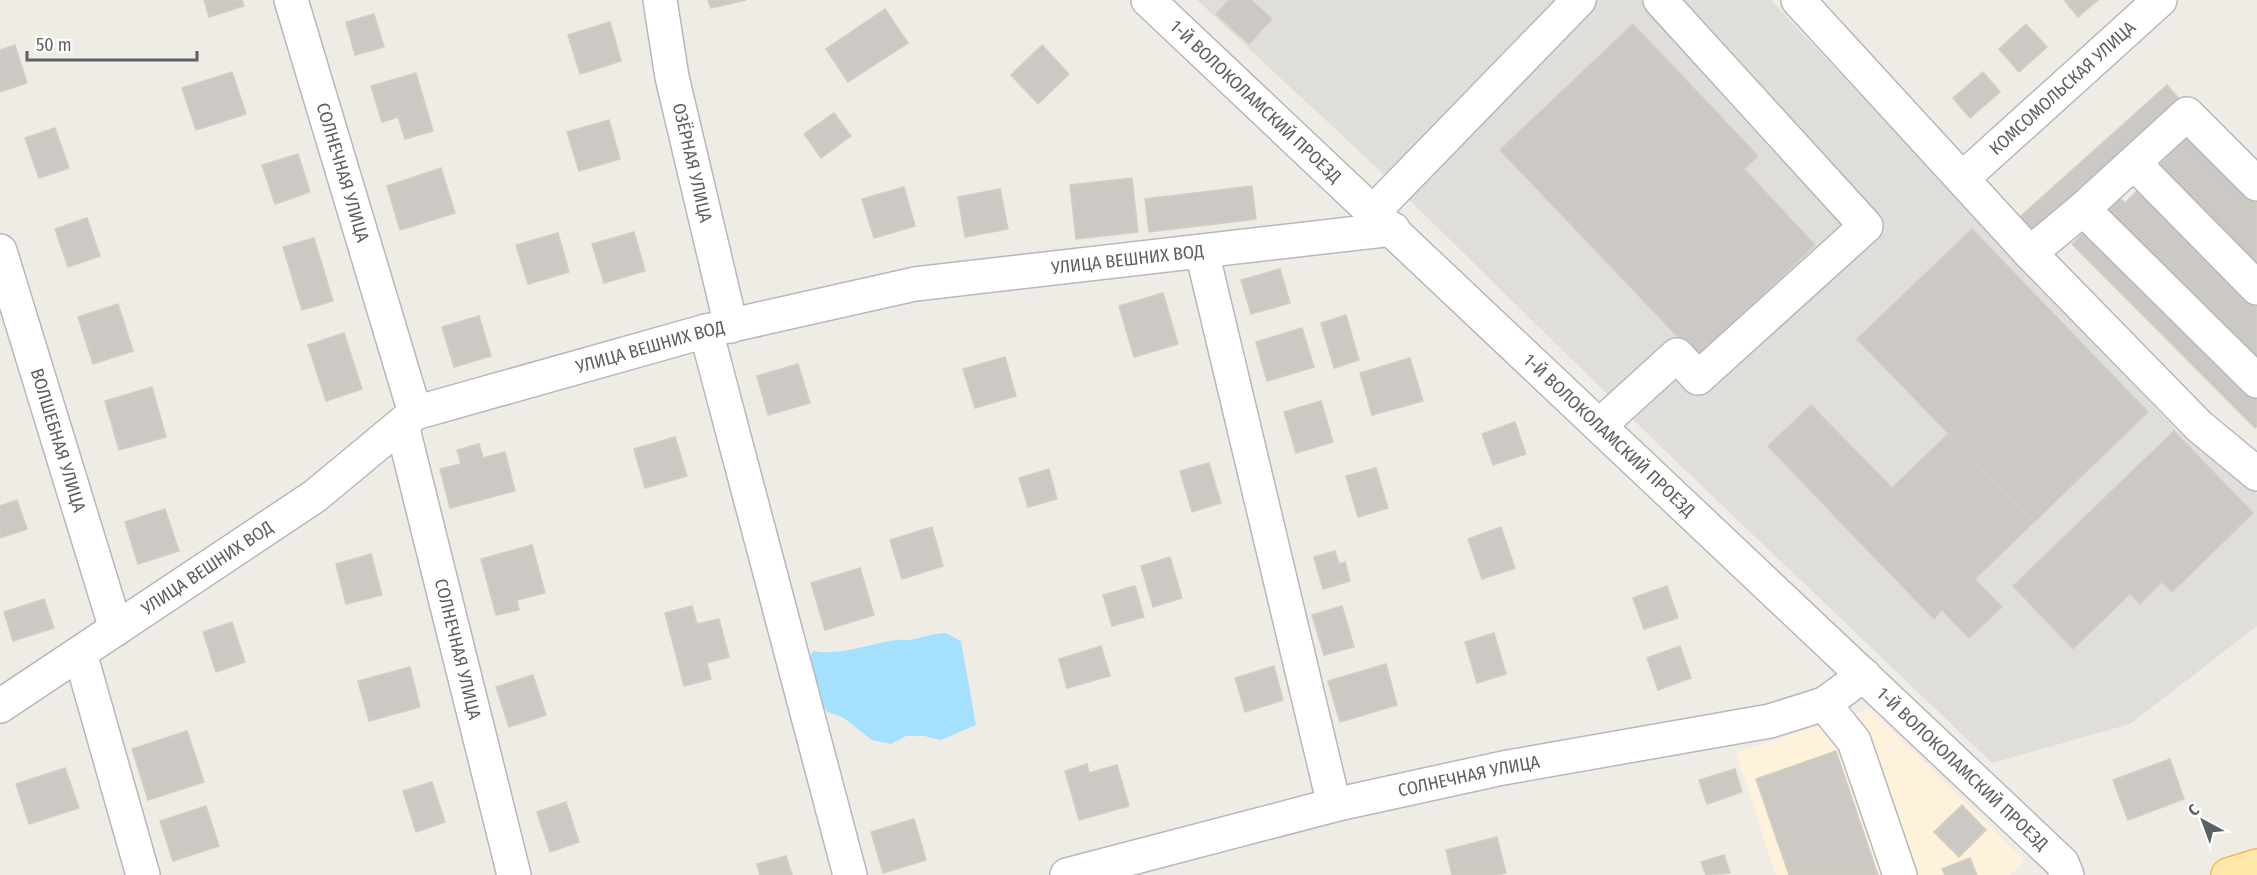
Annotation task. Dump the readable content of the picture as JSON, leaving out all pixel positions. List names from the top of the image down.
{
  "streets": {
    "street": [
      "КОМСОМОЛЬСКАЯ УЛИЦА",
      "1-Й ВОЛОКОЛАМСКИЙ ПРОЕЗД",
      "ОЗЁРНАЯ УЛИЦА",
      "СОЛНЕЧНАЯ УЛИЦА",
      "УЛИЦА ВЕШНИХ ВОД",
      "ВОЛШЕБНАЯ УЛИЦА"
    ]
  },
  "crossings": [
    ["1-Й ВОЛОКОЛАМСКИЙ ПРОЕЗД", "СОЛНЕЧНАЯ УЛИЦА"],
    ["1-Й ВОЛОКОЛАМСКИЙ ПРОЕЗД", "УЛИЦА ВЕШНИХ ВОД"],
    ["ОЗЁРНАЯ УЛИЦА", "УЛИЦА ВЕШНИХ ВОД"],
    ["СОЛНЕЧНАЯ УЛИЦА", "УЛИЦА ВЕШНИХ ВОД"],
    ["УЛИЦА ВЕШНИХ ВОД", "ВОЛШЕБНАЯ УЛИЦА"]
  ],
  "scale_bar": "50 m",
  "north": "top left"
}
